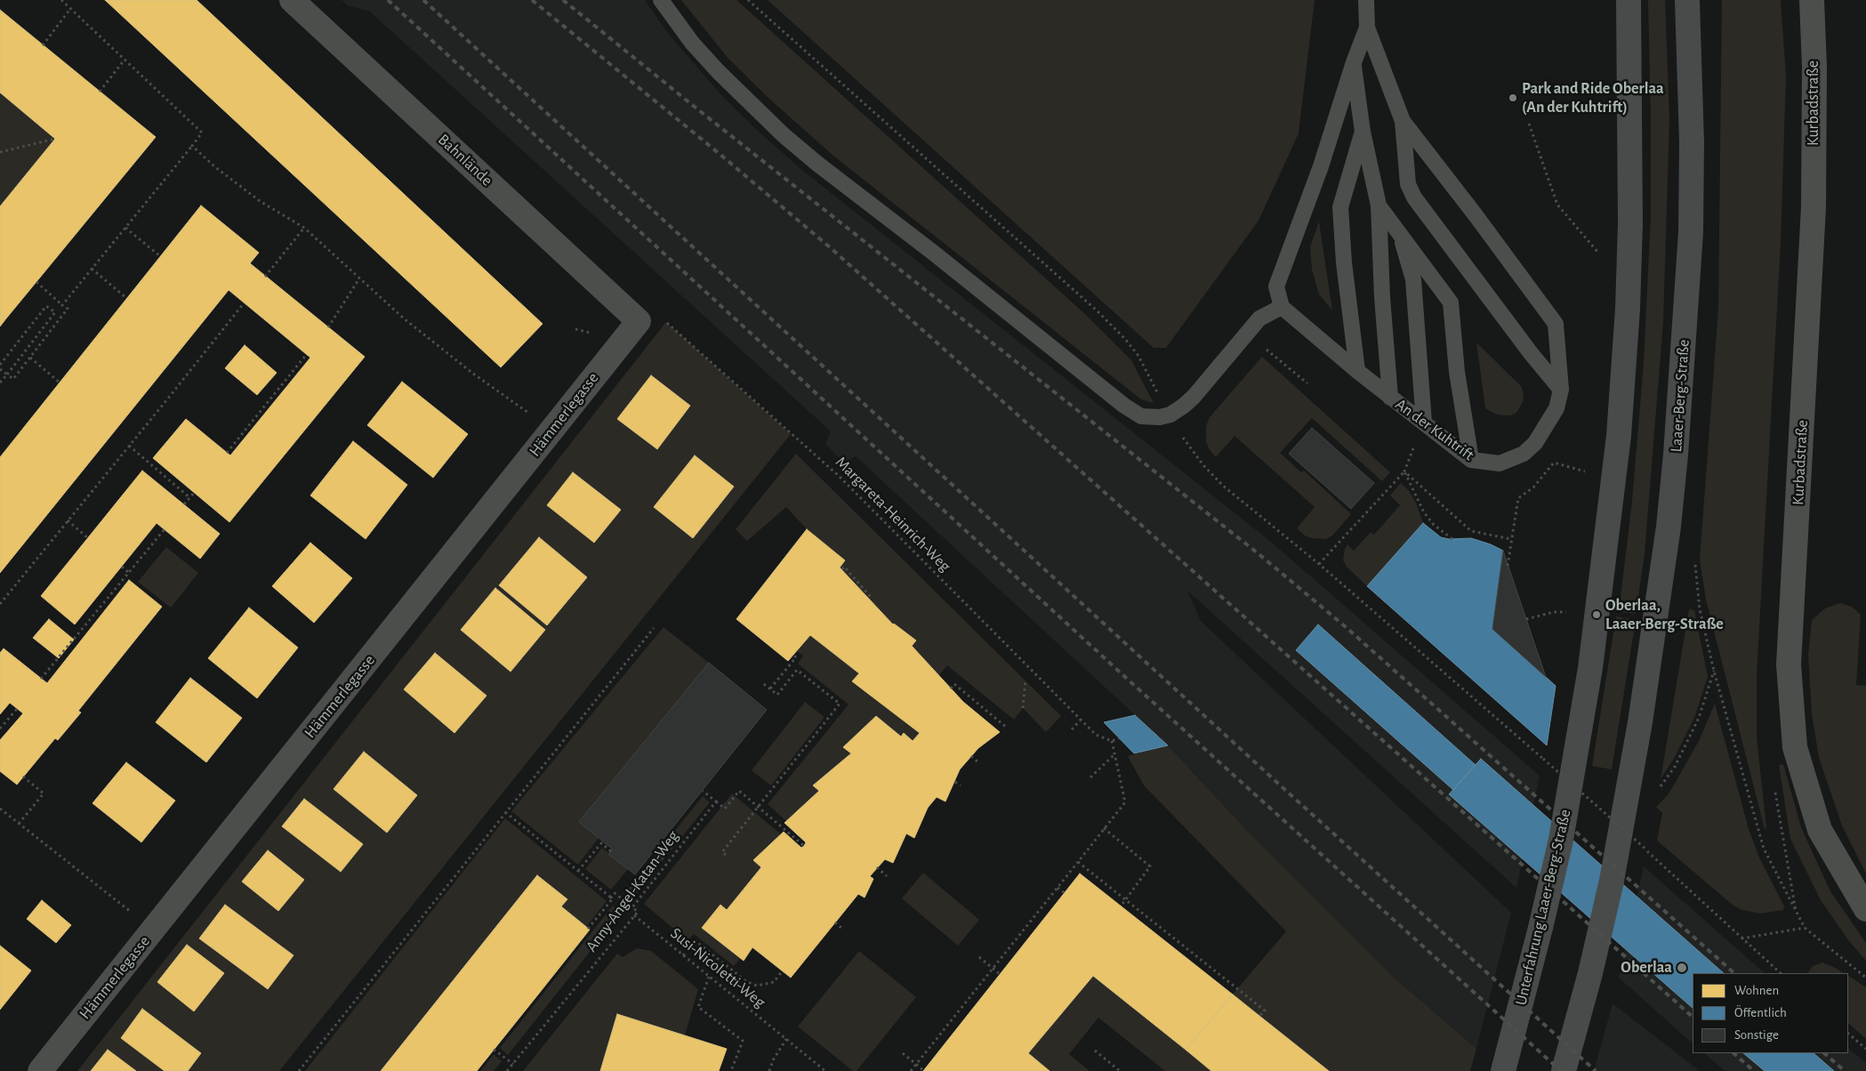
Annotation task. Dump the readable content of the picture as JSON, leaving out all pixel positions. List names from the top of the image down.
{
  "streets": {
    "main road": ["Laaer-Berg-Straße", "Unterfahrung Laaer-Berg-Straße"],
    "street": ["Kurbadstraße", "Bahnlände", "Hämmerlegasse"],
    "lane": ["An der Kuhtrift"],
    "path": ["Margareta-Heinrich-Weg", "Anny-Angel-Katan-Weg", "Susi-Nicoletti-Weg"]
  },
  "crossings": [
    ["Bahnlände", "Hämmerlegasse"],
    ["Bahnlände", "Margareta-Heinrich-Weg"],
    ["Hämmerlegasse", "Margareta-Heinrich-Weg"],
    ["Anny-Angel-Katan-Weg", "Susi-Nicoletti-Weg"]
  ],
  "places": ["Park and Ride Oberlaa (An der Kuhtrift)", "Oberlaa, Laaer-Berg-Straße", "Oberlaa"],
  "legend": ["Wohnen", "Öffentlich", "Sonstige"]
}
